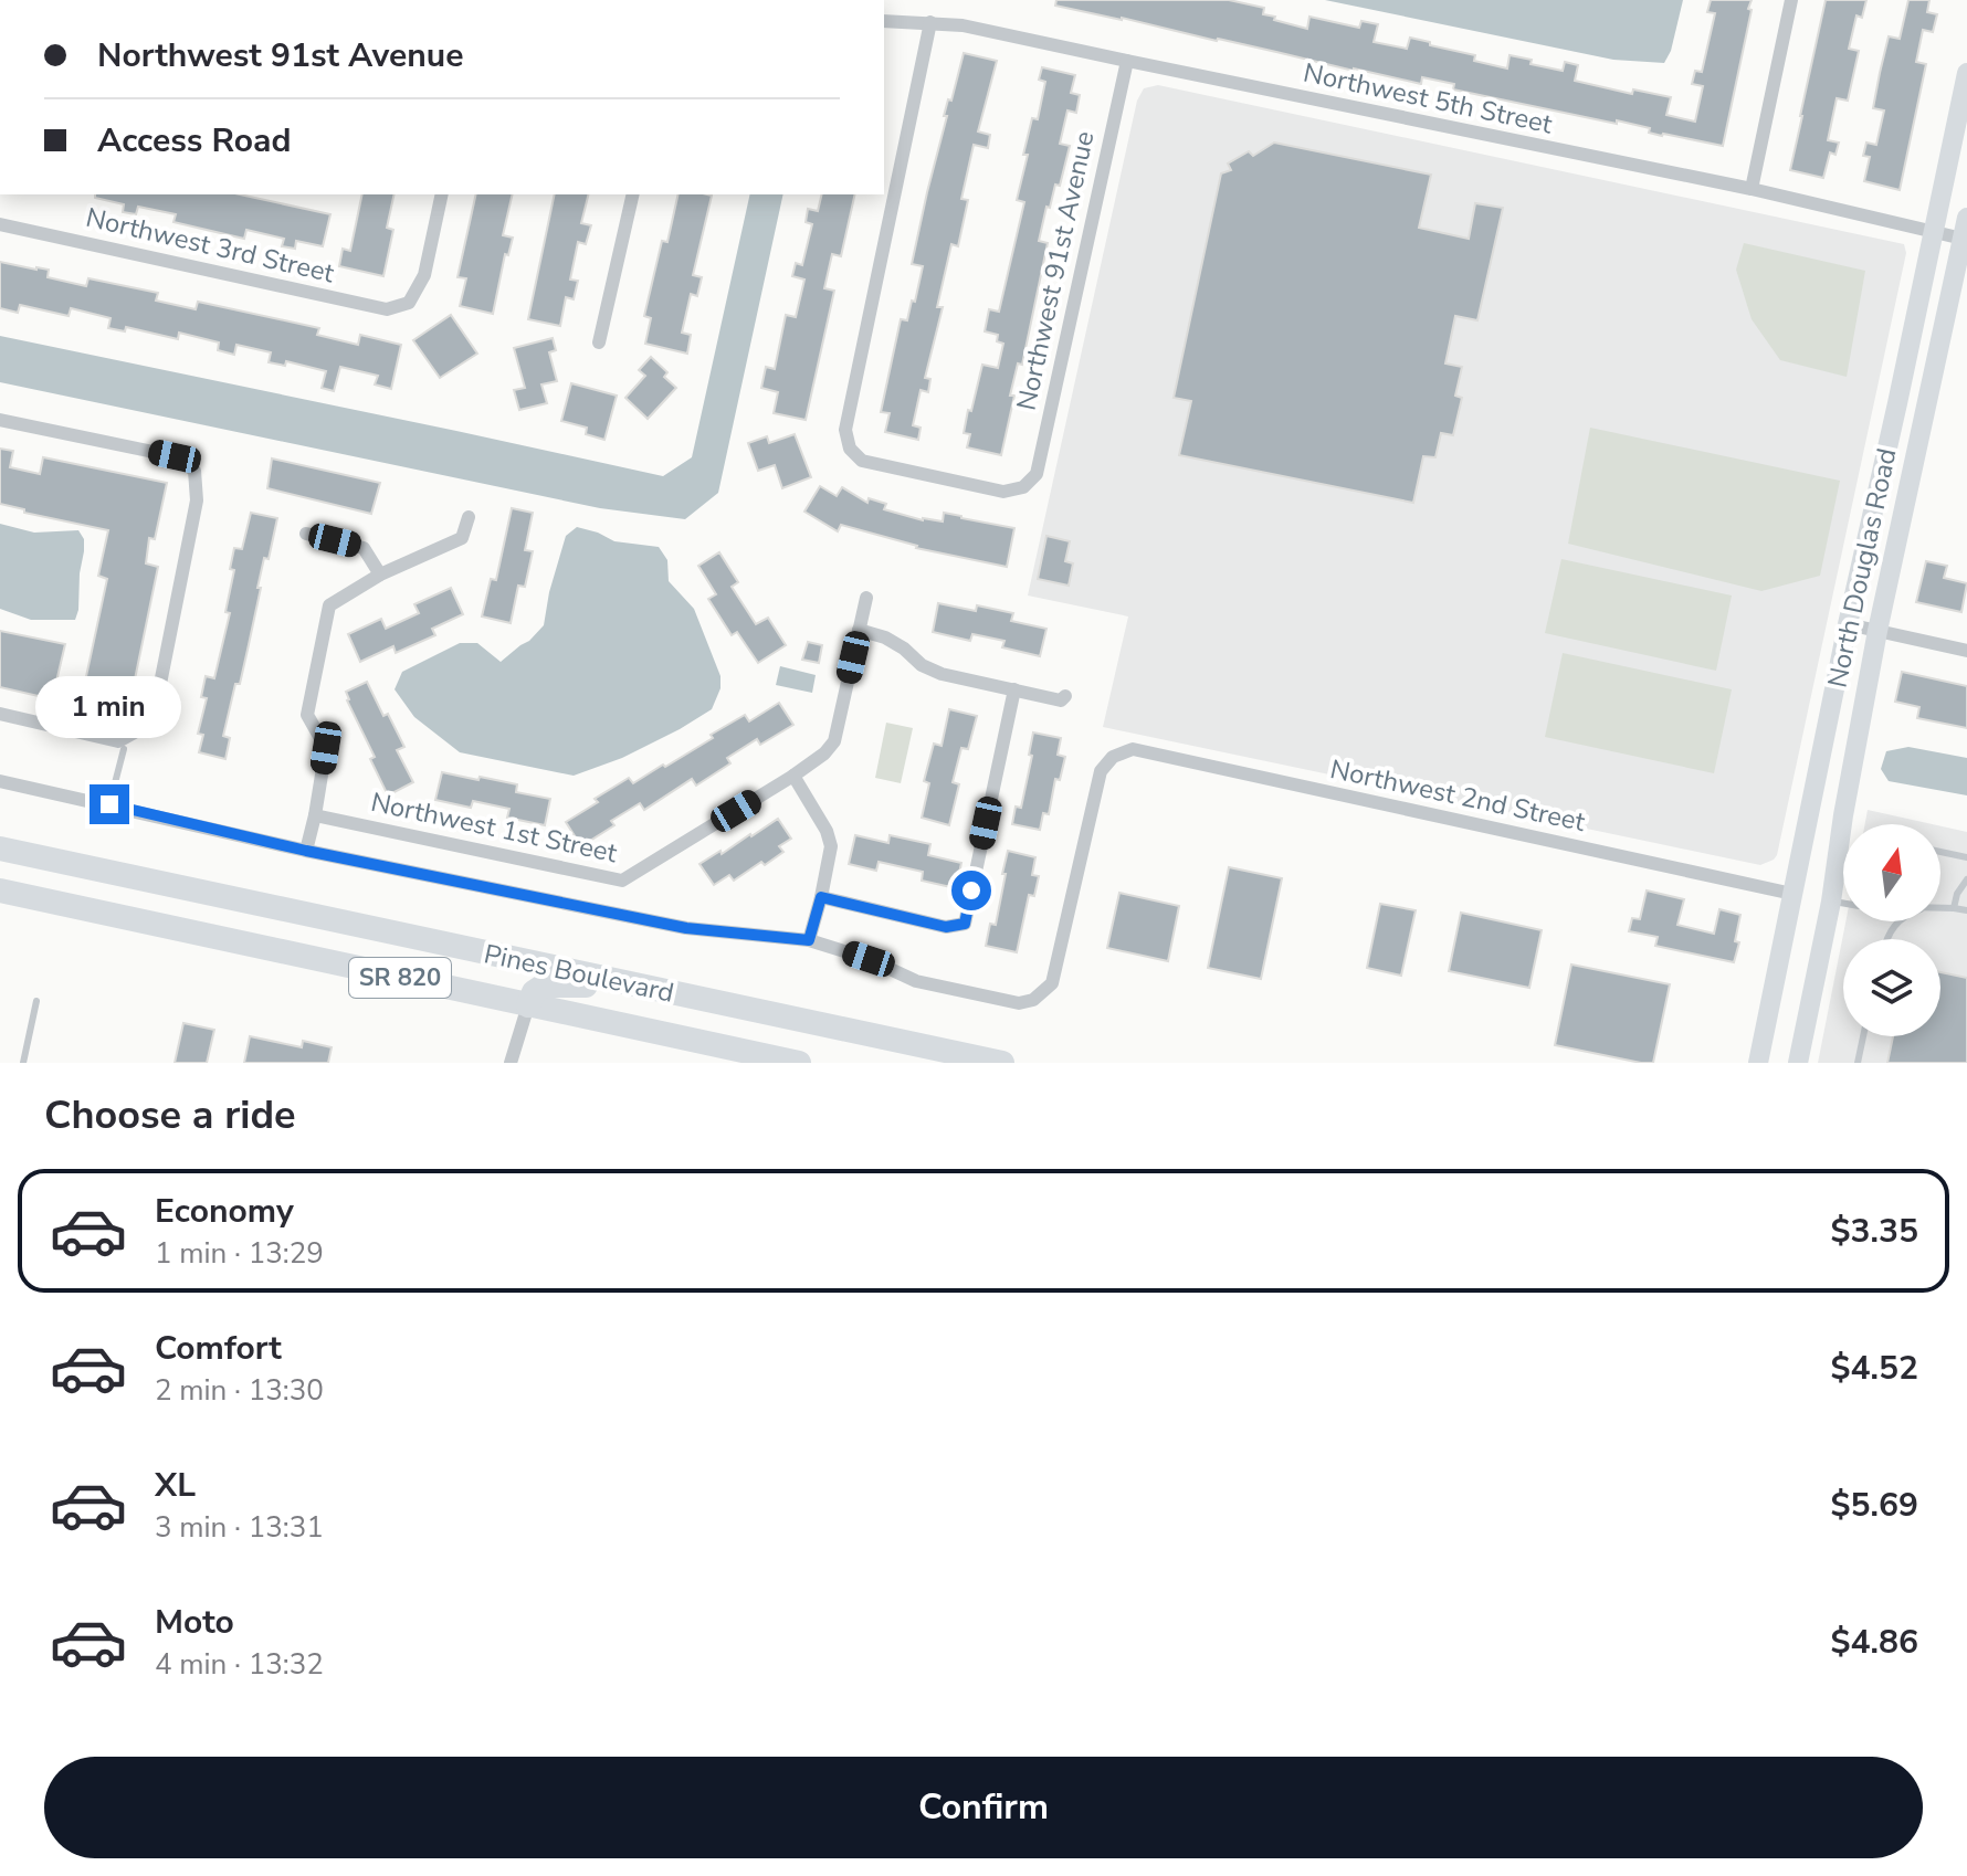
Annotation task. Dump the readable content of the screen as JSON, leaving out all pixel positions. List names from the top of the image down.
{
  "streets": {
    "highway": ["Pines Boulevard", "SR 820"],
    "main road": ["North Douglas Road"],
    "street": [
      "Northwest 5th Street",
      "Northwest 3rd Street",
      "Northwest 91st Avenue",
      "Northwest 2nd Street",
      "Northwest 1st Street"
    ]
  },
  "crossings": [
    ["Northwest 5th Street", "Northwest 91st Avenue"],
    ["Northwest 5th Street", "North Douglas Road"],
    ["North Douglas Road", "Northwest 2nd Street"]
  ],
  "north": "top",
  "page": {
    "banner": ["Northwest 91st Avenue", "Access Road"],
    "bubble": "1 min",
    "heading": "Choose a ride",
    "list": [
      {
        "name": "Economy",
        "note": "1 min · 13:29",
        "value": "$3.35"
      },
      {
        "name": "Comfort",
        "note": "2 min · 13:30",
        "value": "$4.52"
      },
      {
        "name": "XL",
        "note": "3 min · 13:31",
        "value": "$5.69"
      },
      {
        "name": "Moto",
        "note": "4 min · 13:32",
        "value": "$4.86"
      }
    ],
    "buttons": "Confirm"
  }
}
